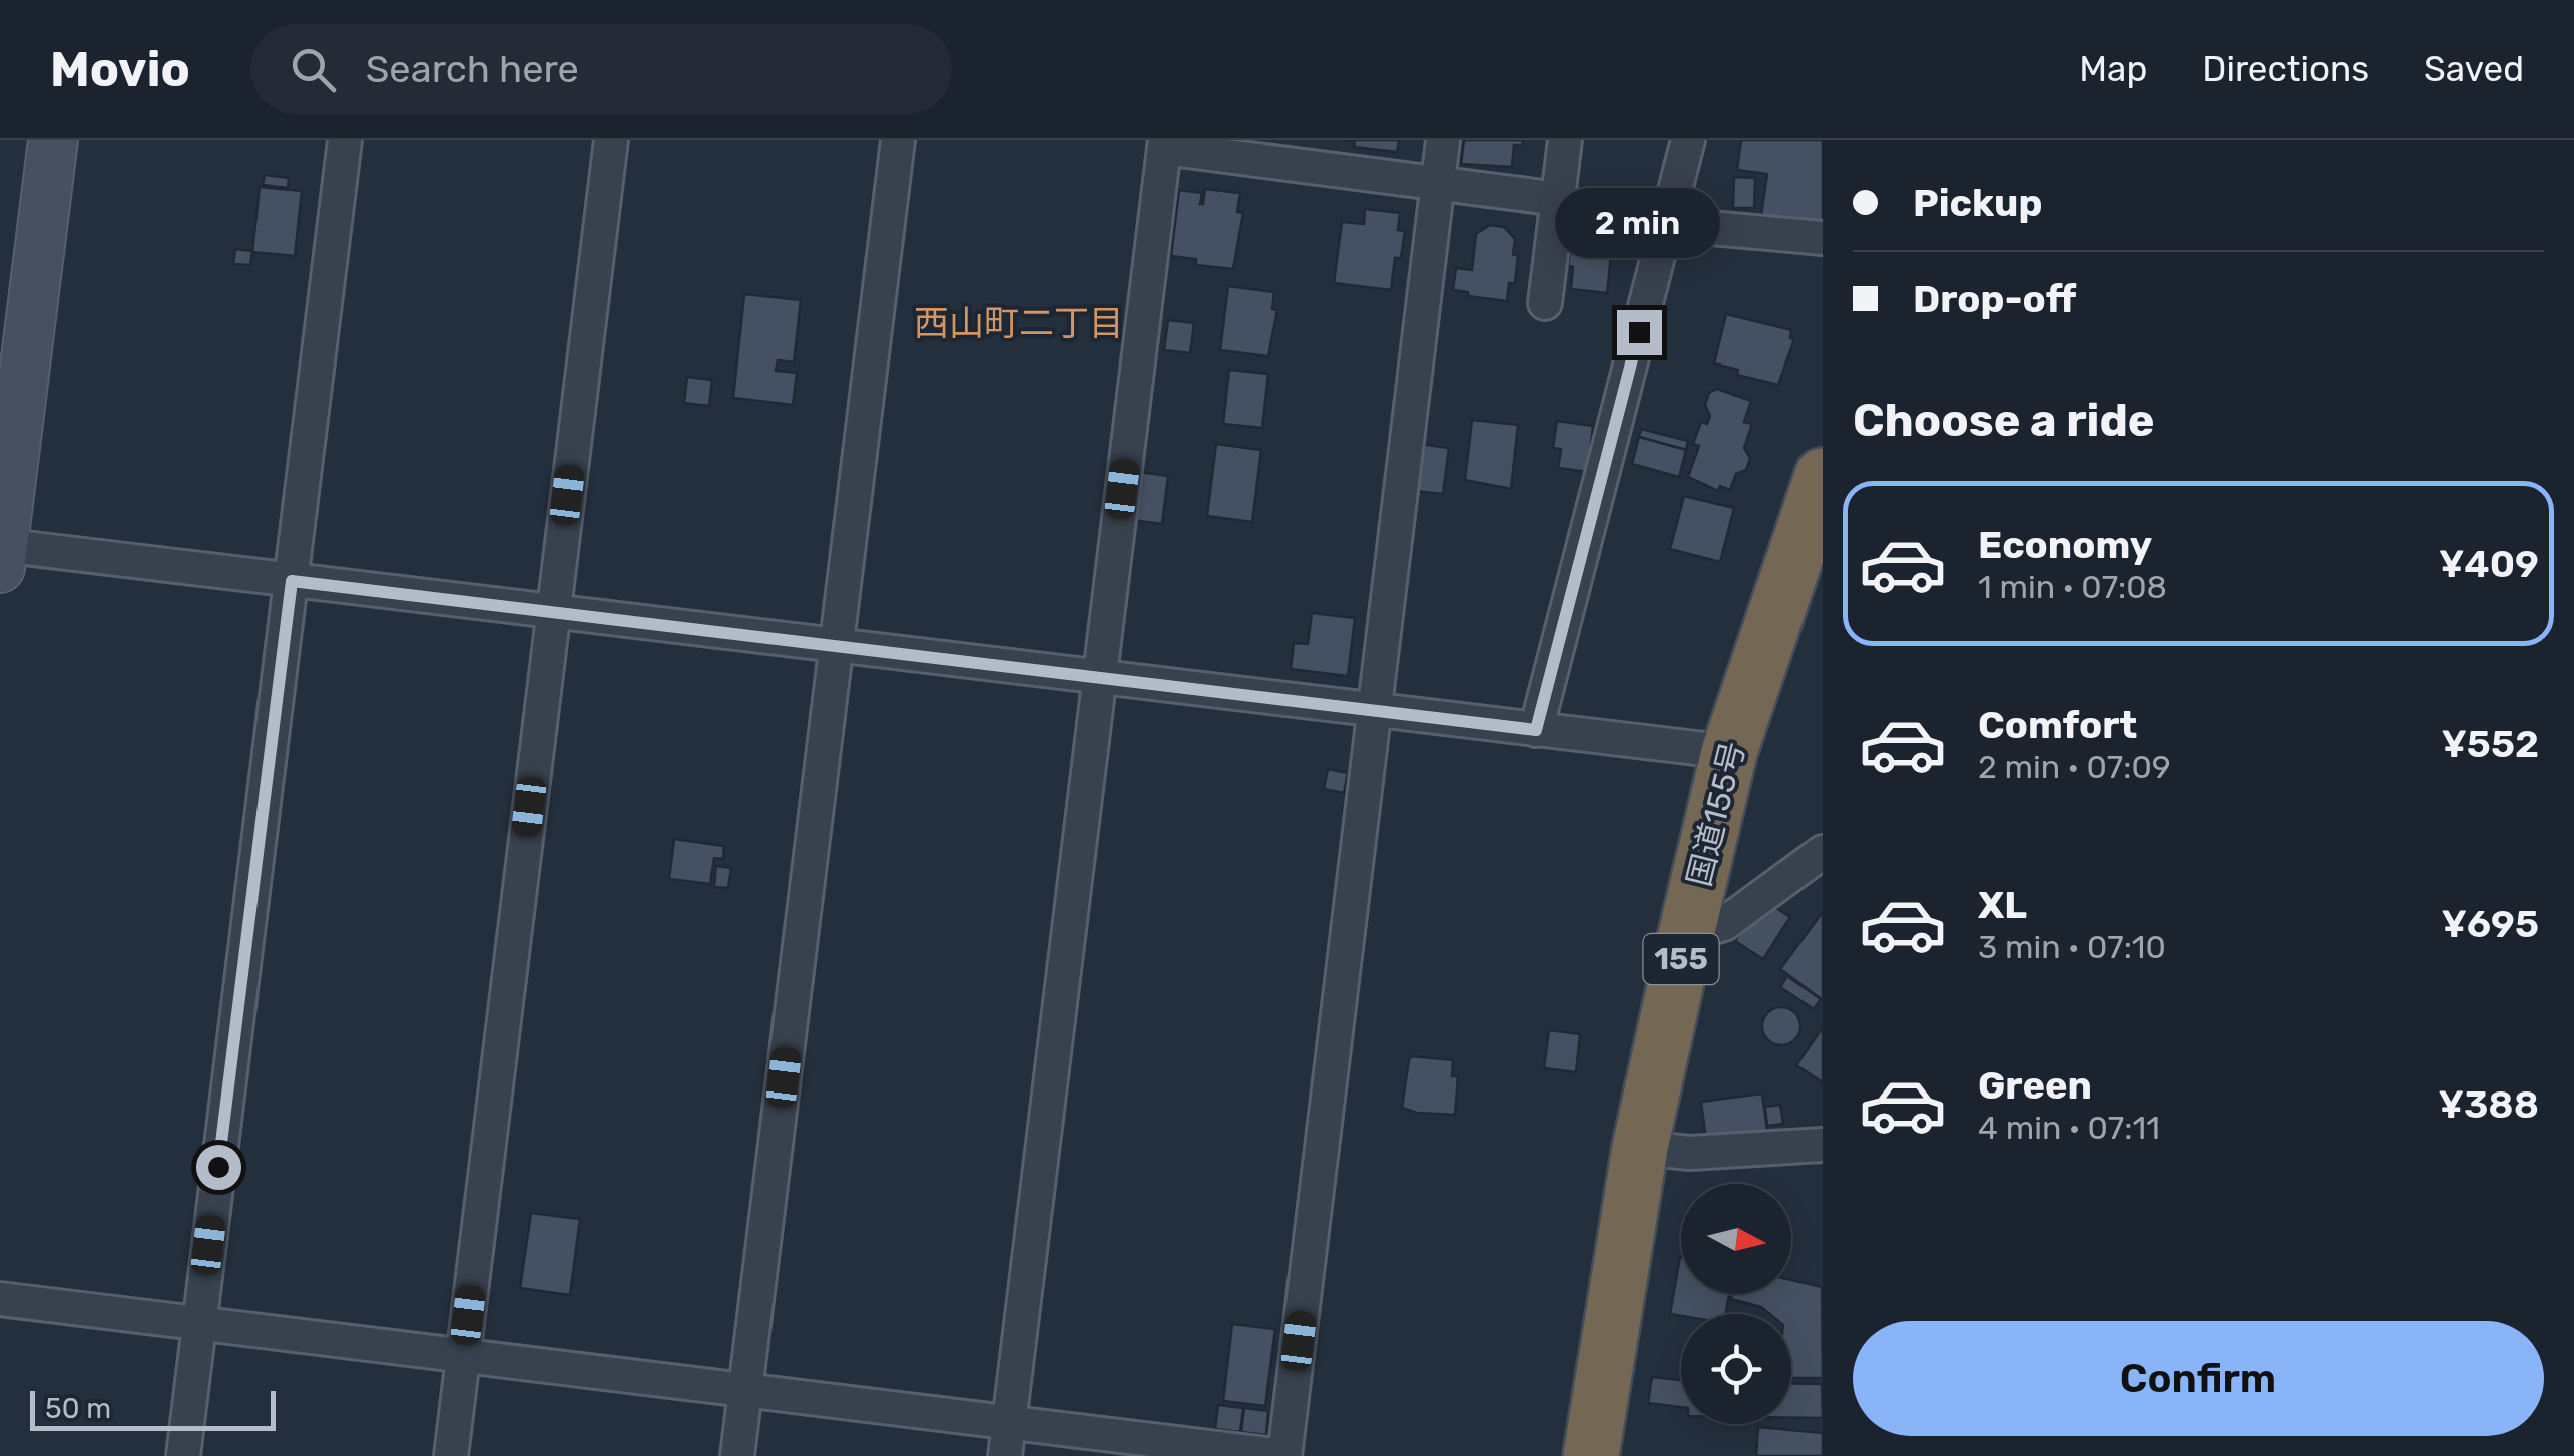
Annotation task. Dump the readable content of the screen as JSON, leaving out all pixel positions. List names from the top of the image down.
{
  "streets": {
    "highway": ["国道155号", "155"]
  },
  "districts": ["西山町二丁目"],
  "scale_bar": "50 m",
  "north": "right",
  "page": {
    "header": "Movio",
    "search": "Search here",
    "nav": ["Map", "Directions", "Saved"],
    "banner": ["Pickup", "Drop-off"],
    "bubble": "2 min",
    "heading": "Choose a ride",
    "list": [
      {
        "name": "Economy",
        "note": "1 min · 07:08",
        "value": "¥409"
      },
      {
        "name": "Comfort",
        "note": "2 min · 07:09",
        "value": "¥552"
      },
      {
        "name": "XL",
        "note": "3 min · 07:10",
        "value": "¥695"
      },
      {
        "name": "Green",
        "note": "4 min · 07:11",
        "value": "¥388"
      }
    ],
    "buttons": "Confirm",
    "scale": "50 m"
  }
}
